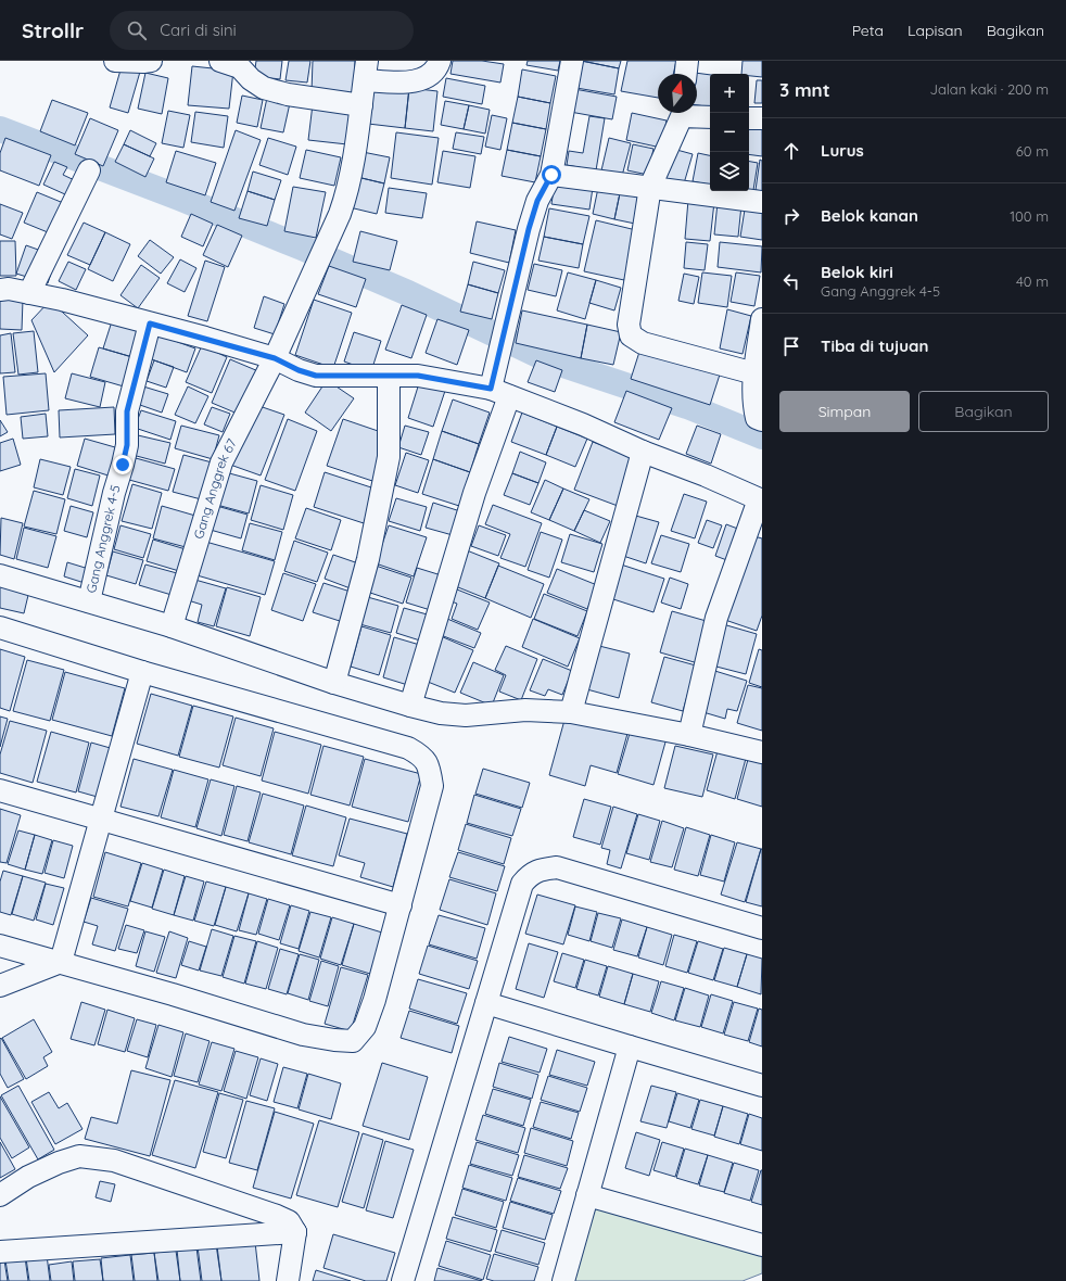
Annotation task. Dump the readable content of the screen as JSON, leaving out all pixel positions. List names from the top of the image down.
{
  "streets": {
    "street": ["Gang Anggrek 67", "Gang Anggrek 4-5"]
  },
  "north": "top",
  "page": {
    "header": "Strollr",
    "search": "Cari di sini",
    "nav": ["Peta", "Lapisan", "Bagikan"],
    "heading": ["3 mnt", "Jalan kaki · 200 m"],
    "map_buttons": ["+", "−"],
    "list": [
      ["Lurus", "60 m"],
      ["Belok kanan", "100 m"],
      ["Belok kiri", "Gang Anggrek 4-5", "40 m"],
      "Tiba di tujuan"
    ],
    "buttons": ["Simpan", "Bagikan"]
  }
}
